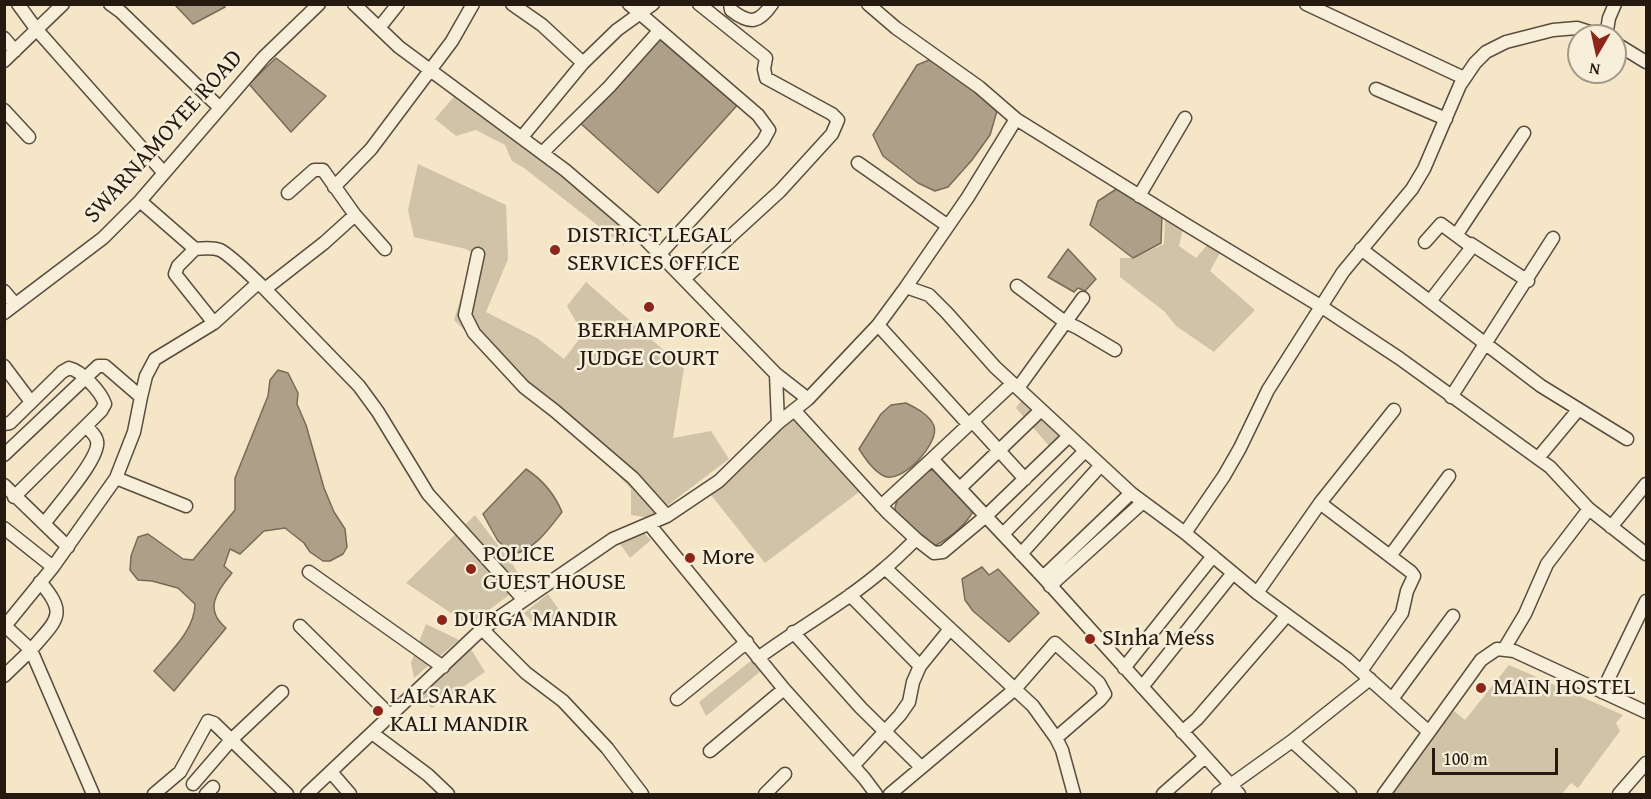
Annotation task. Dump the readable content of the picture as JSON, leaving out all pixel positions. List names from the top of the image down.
{
  "streets": {
    "street": ["SWARNAMOYEE ROAD"]
  },
  "places": [
    "DISTRICT LEGAL SERVICES OFFICE",
    "BERHAMPORE JUDGE COURT",
    "More",
    "POLICE GUEST HOUSE",
    "DURGA MANDIR",
    "SInha Mess",
    "MAIN HOSTEL",
    "LALSARAK KALI MANDIR"
  ],
  "scale_bar": "100 m",
  "north": "bottom"
}
